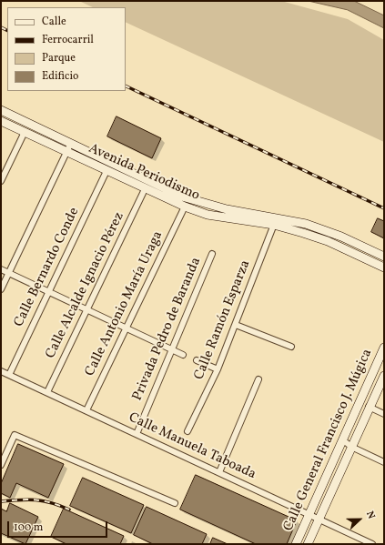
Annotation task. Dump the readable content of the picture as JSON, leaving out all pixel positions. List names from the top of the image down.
{
  "streets": {
    "street": [
      "Avenida Periodismo",
      "Calle Bernardo Conde",
      "Calle Alcalde Ignacio Pérez",
      "Calle Antonio María Uraga",
      "Calle Ramón Esparza",
      "Privada Pedro de Baranda",
      "Calle General Francisco J. Múgica",
      "Calle Manuela Taboada"
    ]
  },
  "crossings": [
    ["Avenida Periodismo", "Calle Bernardo Conde"],
    ["Avenida Periodismo", "Calle Alcalde Ignacio Pérez"],
    ["Avenida Periodismo", "Calle Antonio María Uraga"],
    ["Avenida Periodismo", "Calle Ramón Esparza"],
    ["Calle Bernardo Conde", "Calle Manuela Taboada"],
    ["Calle Alcalde Ignacio Pérez", "Calle Manuela Taboada"],
    ["Calle Antonio María Uraga", "Calle Manuela Taboada"],
    ["Privada Pedro de Baranda", "Calle Manuela Taboada"],
    ["Calle General Francisco J. Múgica", "Calle Manuela Taboada"]
  ],
  "legend": [
    "Calle",
    "Ferrocarril",
    "Parque",
    "Edificio"
  ],
  "scale_bar": "100 m",
  "north": "right"
}
